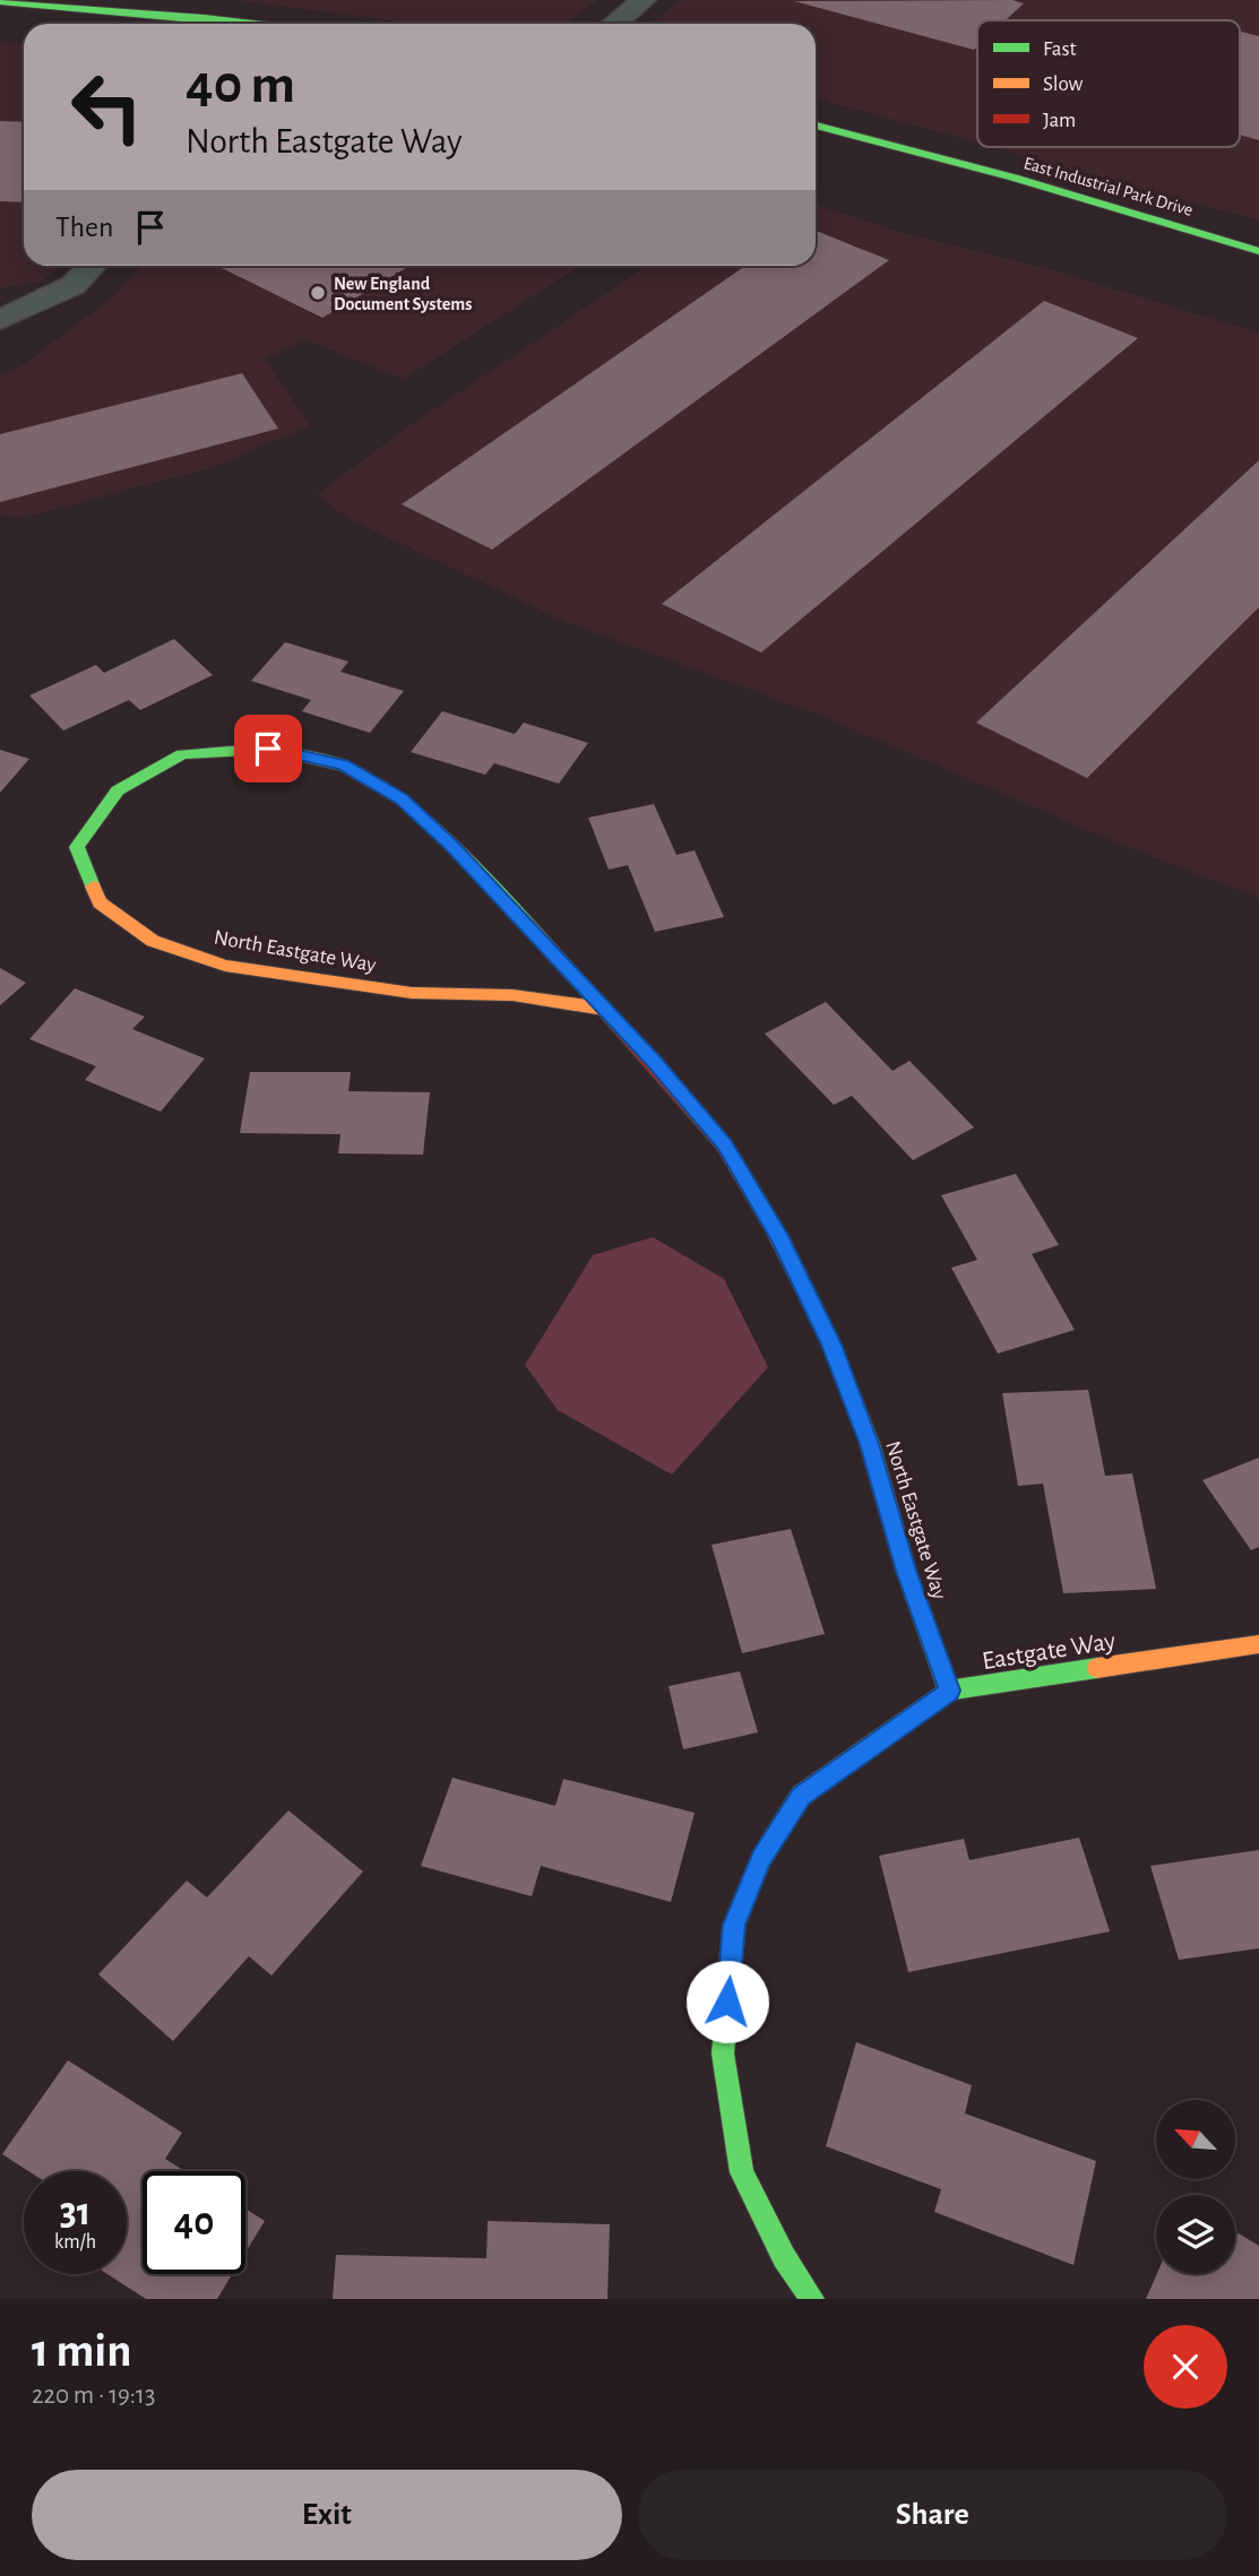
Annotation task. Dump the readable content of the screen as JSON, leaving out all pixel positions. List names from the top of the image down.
{
  "streets": {
    "street": ["East Industrial Park Drive", "North Eastgate Way", "Eastgate Way"]
  },
  "crossings": [
    ["North Eastgate Way", "Eastgate Way"]
  ],
  "places": ["New England Document Systems"],
  "legend": ["Fast", "Slow", "Jam"],
  "north": "top left",
  "page": {
    "turn": ["40 m", "North Eastgate Way"],
    "then": "Then",
    "speed": "31 km/h",
    "limit": "40",
    "heading": ["1 min", "220 m · 19:13"],
    "buttons": ["Exit", "Share"]
  }
}
